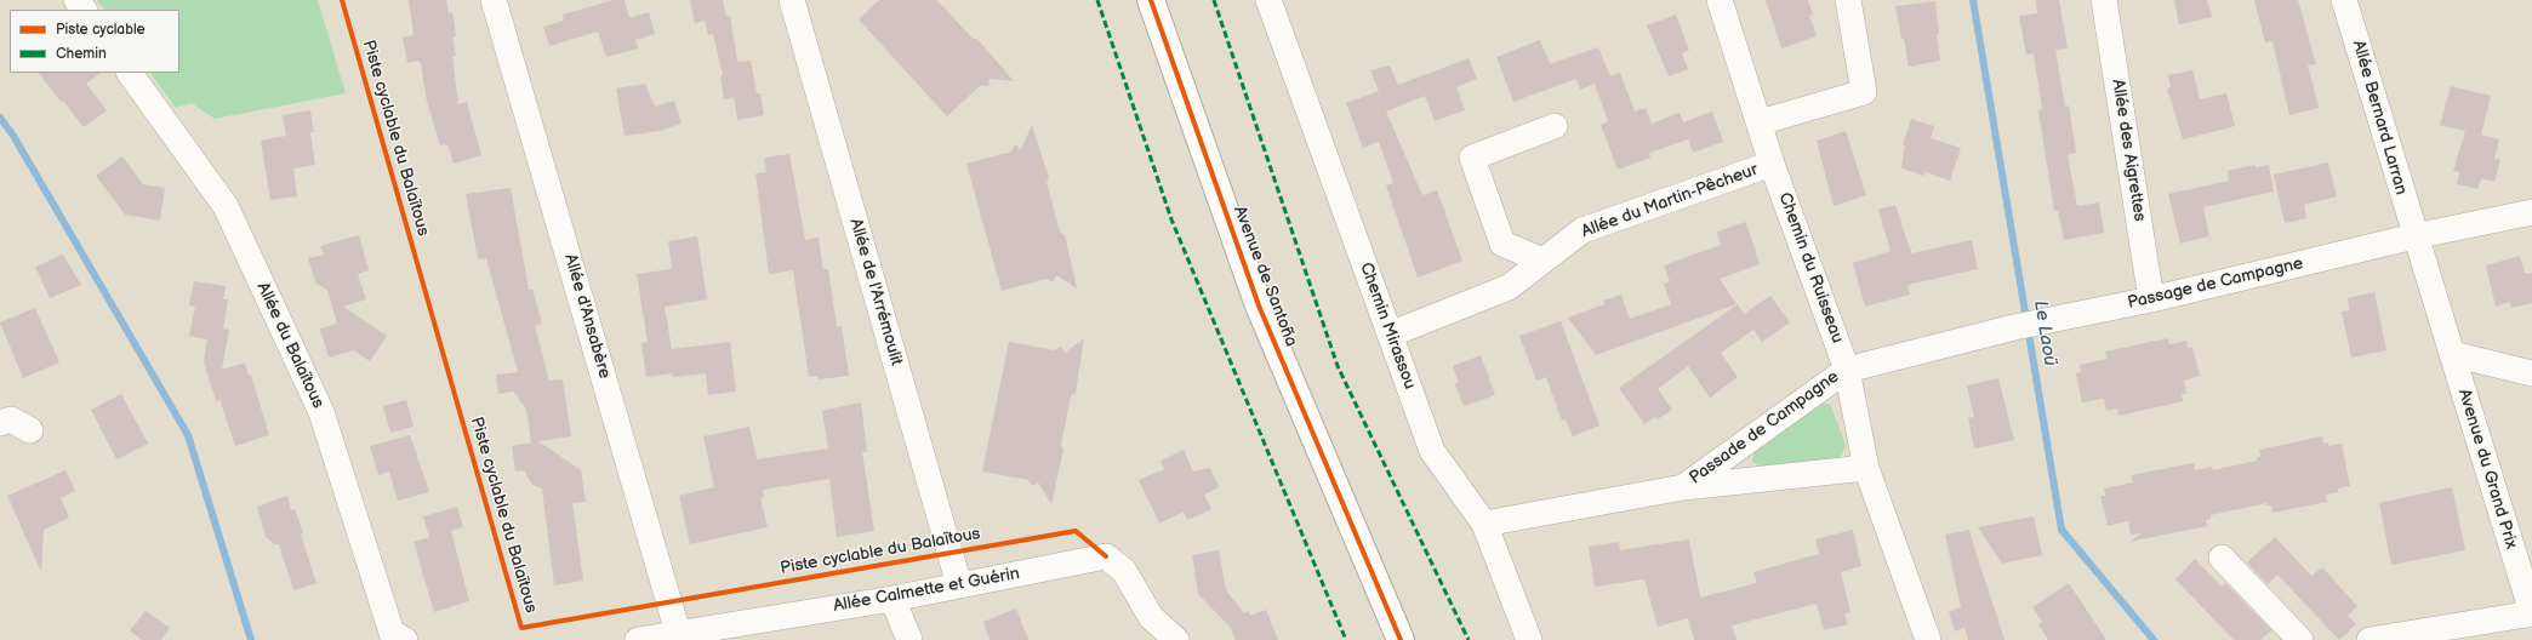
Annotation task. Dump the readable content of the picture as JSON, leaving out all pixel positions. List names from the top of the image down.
{
  "streets": {
    "main road": ["Avenue de Santoña"],
    "street": [
      "Allée Bernard Larran",
      "Allée des Aigrettes",
      "Allée du Martin-Pêcheur",
      "Chemin du Ruisseau",
      "Passage de Campagne",
      "Allée de l'Arrémoulit",
      "Allée d'Ansabère",
      "Chemin Mirassou",
      "Allée du Balaïtous",
      "Passade de Campagne",
      "Avenue du Grand Prix",
      "Allée Calmette et Guérin"
    ],
    "cycle path": ["Piste cyclable du Balaïtous"]
  },
  "crossings": [
    ["Allée Bernard Larran", "Passage de Campagne"],
    ["Allée Bernard Larran", "Avenue du Grand Prix"],
    ["Allée des Aigrettes", "Passage de Campagne"],
    ["Allée du Martin-Pêcheur", "Chemin du Ruisseau"],
    ["Allée du Martin-Pêcheur", "Chemin Mirassou"],
    ["Chemin du Ruisseau", "Passade de Campagne"],
    ["Passage de Campagne", "Passade de Campagne"],
    ["Allée de l'Arrémoulit", "Allée Calmette et Guérin"],
    ["Allée d'Ansabère", "Allée Calmette et Guérin"],
    ["Chemin Mirassou", "Passade de Campagne"]
  ],
  "water": ["Le Laoü"],
  "legend": ["Piste cyclable", "Chemin"]
}
